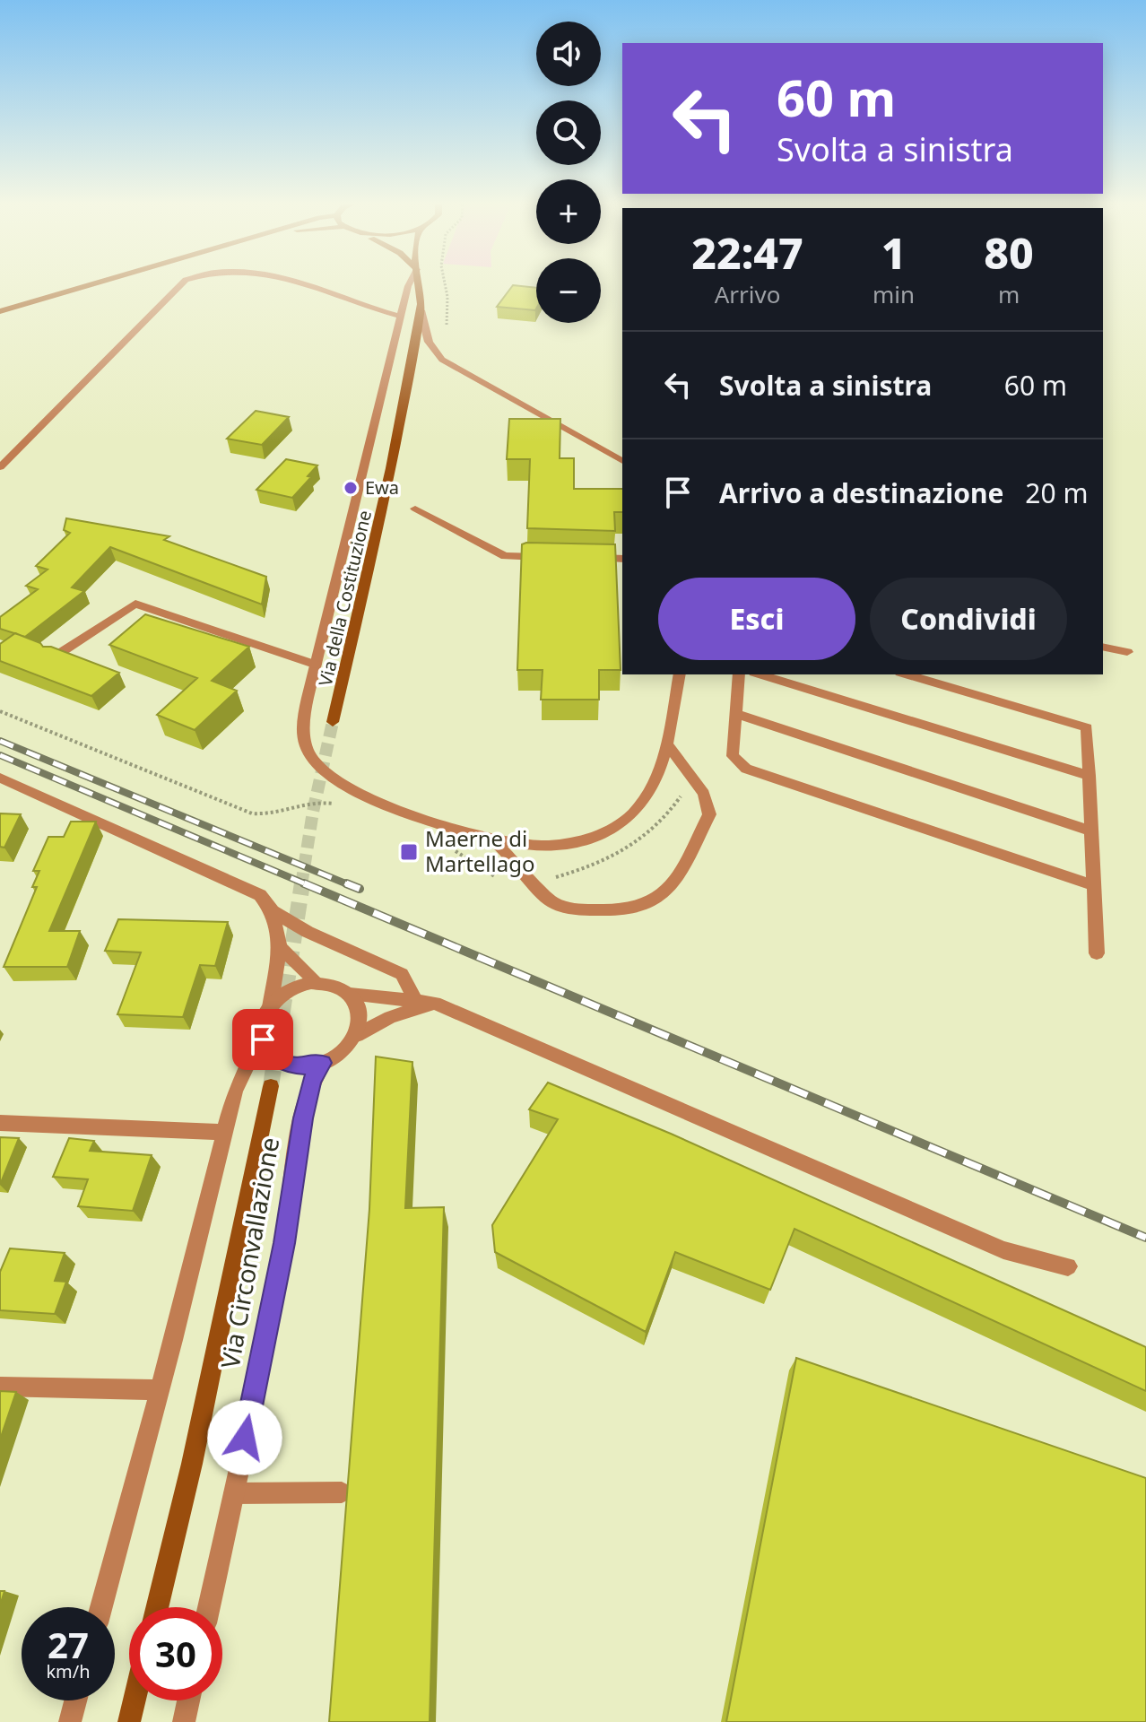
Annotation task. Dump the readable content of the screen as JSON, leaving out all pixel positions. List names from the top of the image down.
{
  "streets": {
    "main road": ["Via della Costituzione", "Via Circonvallazione"]
  },
  "places": {
    "other": ["Ewa"],
    "transit": ["Maerne di Martellago"]
  },
  "page": {
    "map_buttons": ["+", "−"],
    "turn": ["60 m", "Svolta a sinistra"],
    "eta": [
      "22:47",
      "Arrivo",
      "1",
      "min",
      "80",
      "m"
    ],
    "list": [
      {
        "name": "Svolta a sinistra",
        "value": "60 m"
      },
      {
        "name": "Arrivo a destinazione",
        "value": "20 m"
      }
    ],
    "buttons": ["Esci", "Condividi"],
    "speed": "27 km/h",
    "limit": "30"
  }
}
